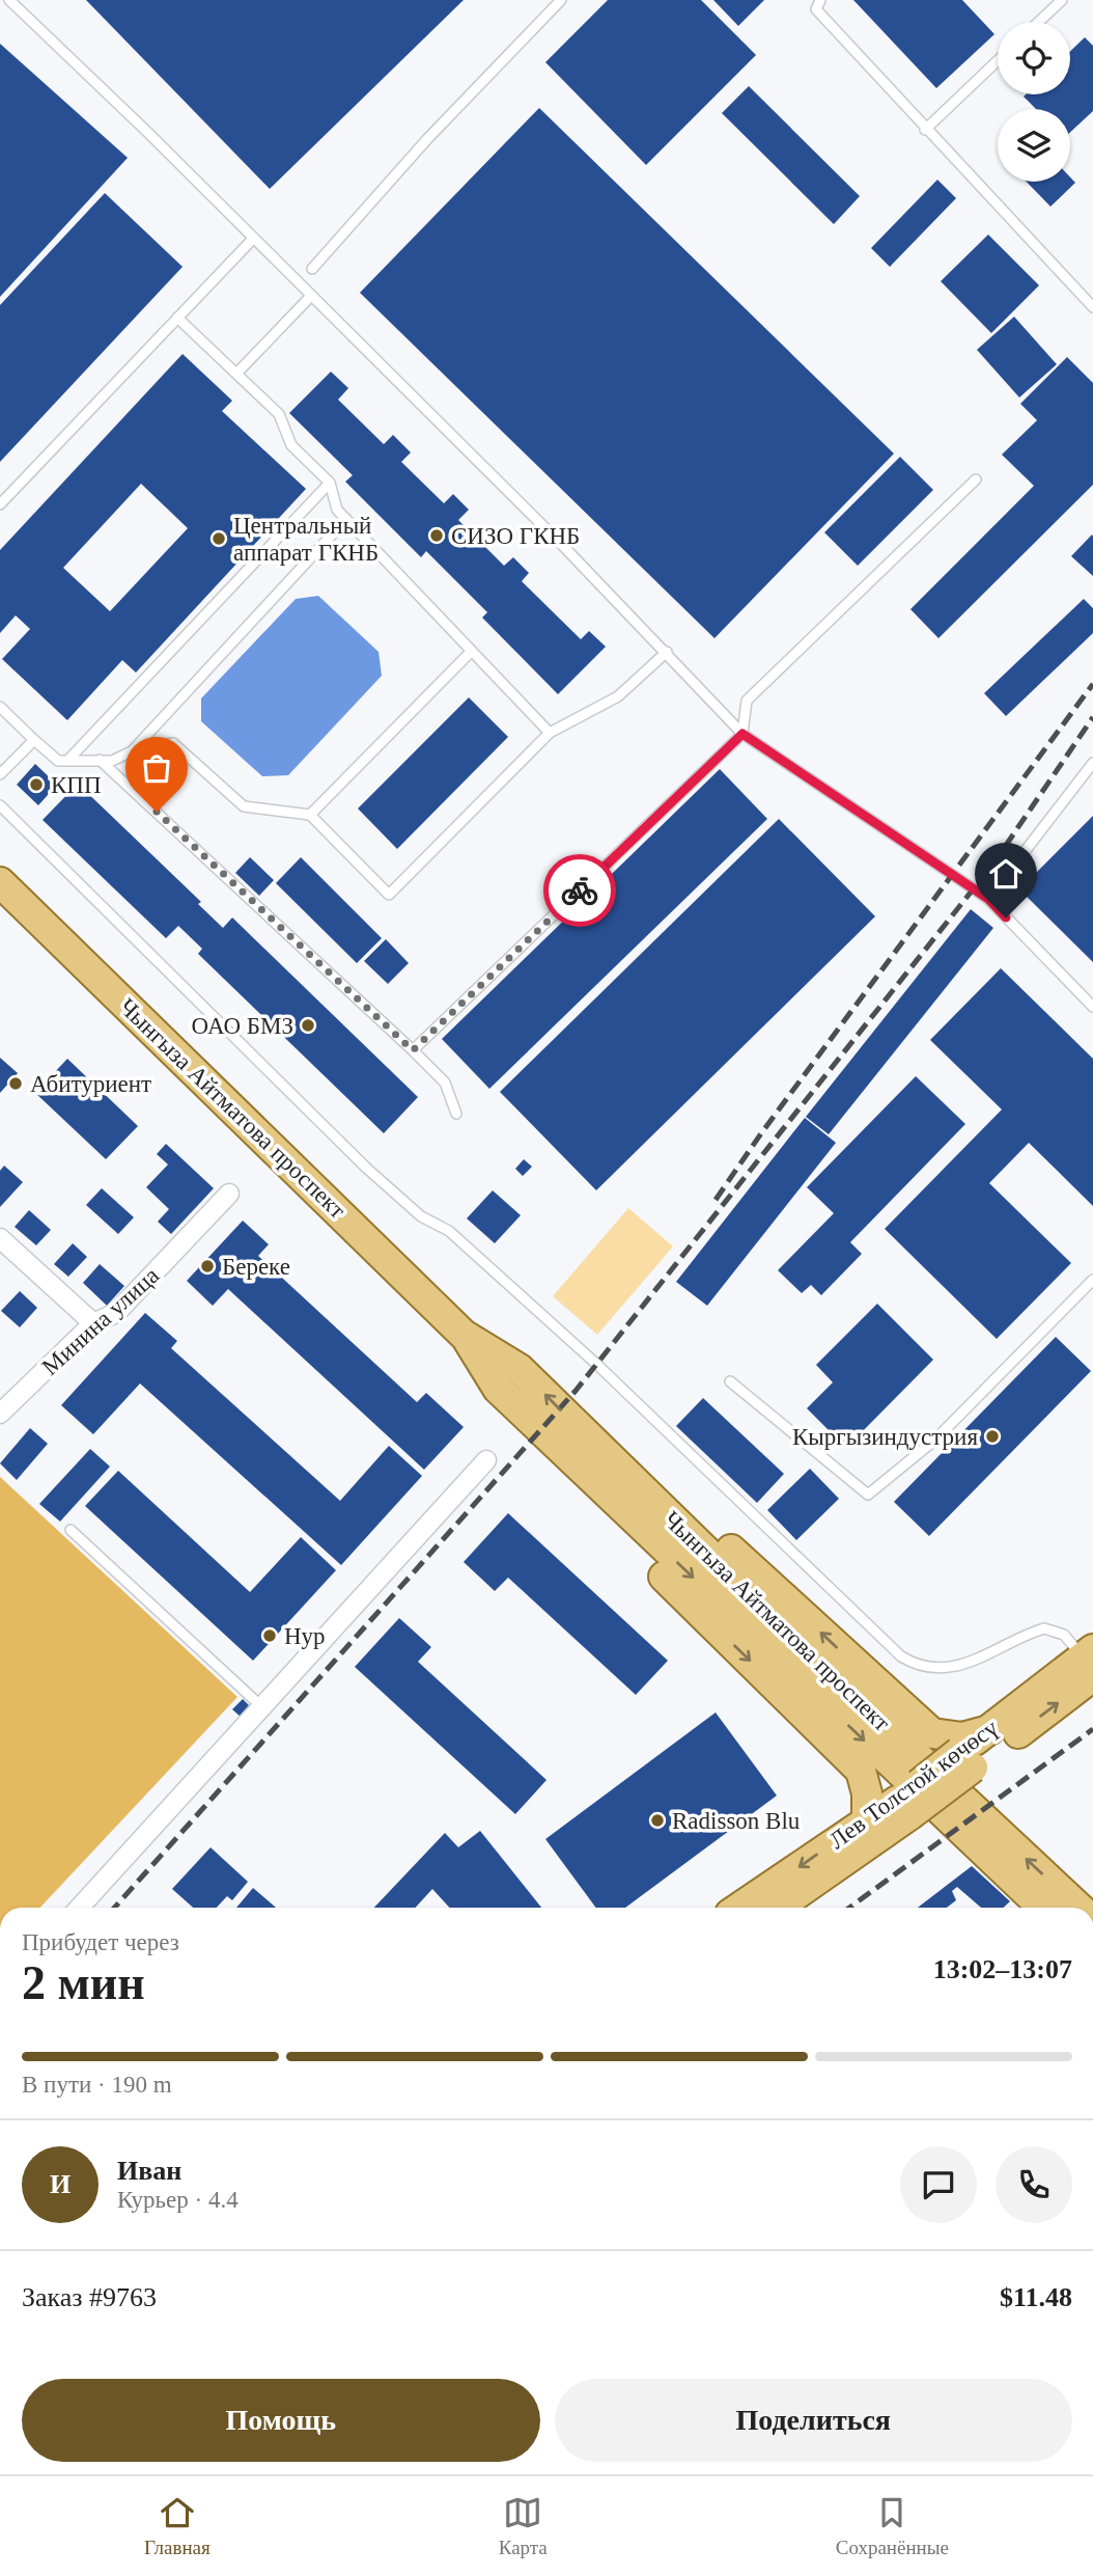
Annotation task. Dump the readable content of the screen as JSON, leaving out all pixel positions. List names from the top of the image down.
{
  "streets": {
    "main road": ["Чынгыза Айтматова проспект", "Лев Толстой көчөсү"],
    "street": ["Минина улица"]
  },
  "places": [
    "СИЗО ГКНБ",
    "Центральный аппарат ГКНБ",
    "КПП",
    "ОАО БМЗ",
    "Абитуриент",
    "Береке",
    "Кыргызиндустрия",
    "Нур",
    "Radisson Blu"
  ],
  "page": {
    "heading": ["2 мин", "Прибудет через", "13:02–13:07"],
    "panel": [
      "Иван",
      "Курьер · 4.4",
      "Заказ #9763",
      "$11.48"
    ],
    "bar": "В пути · 190 m",
    "round": "И",
    "buttons": ["Помощь", "Поделиться"],
    "tabs": ["Главная", "Карта", "Сохранённые"]
  }
}
